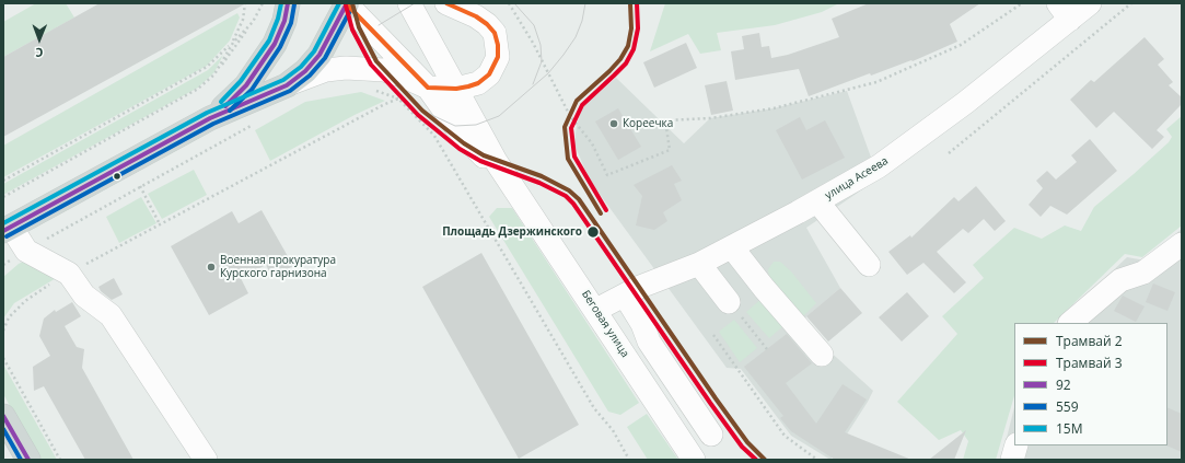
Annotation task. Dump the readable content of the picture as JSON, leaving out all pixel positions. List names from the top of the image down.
{
  "streets": {
    "street": ["улица Асеева", "Беговая улица"]
  },
  "crossings": [
    ["улица Асеева", "Беговая улица"]
  ],
  "places": ["Кореечка", "Площадь Дзержинского", "Военная прокуратура Курского гарнизона"],
  "lines": [
    "tram line 2",
    "tram line 3",
    "transit line 92",
    "transit line 15М",
    "transit line 559"
  ],
  "legend": [
    "Трамвай 2",
    "Трамвай 3",
    "92",
    "559",
    "15М"
  ],
  "north": "bottom"
}
